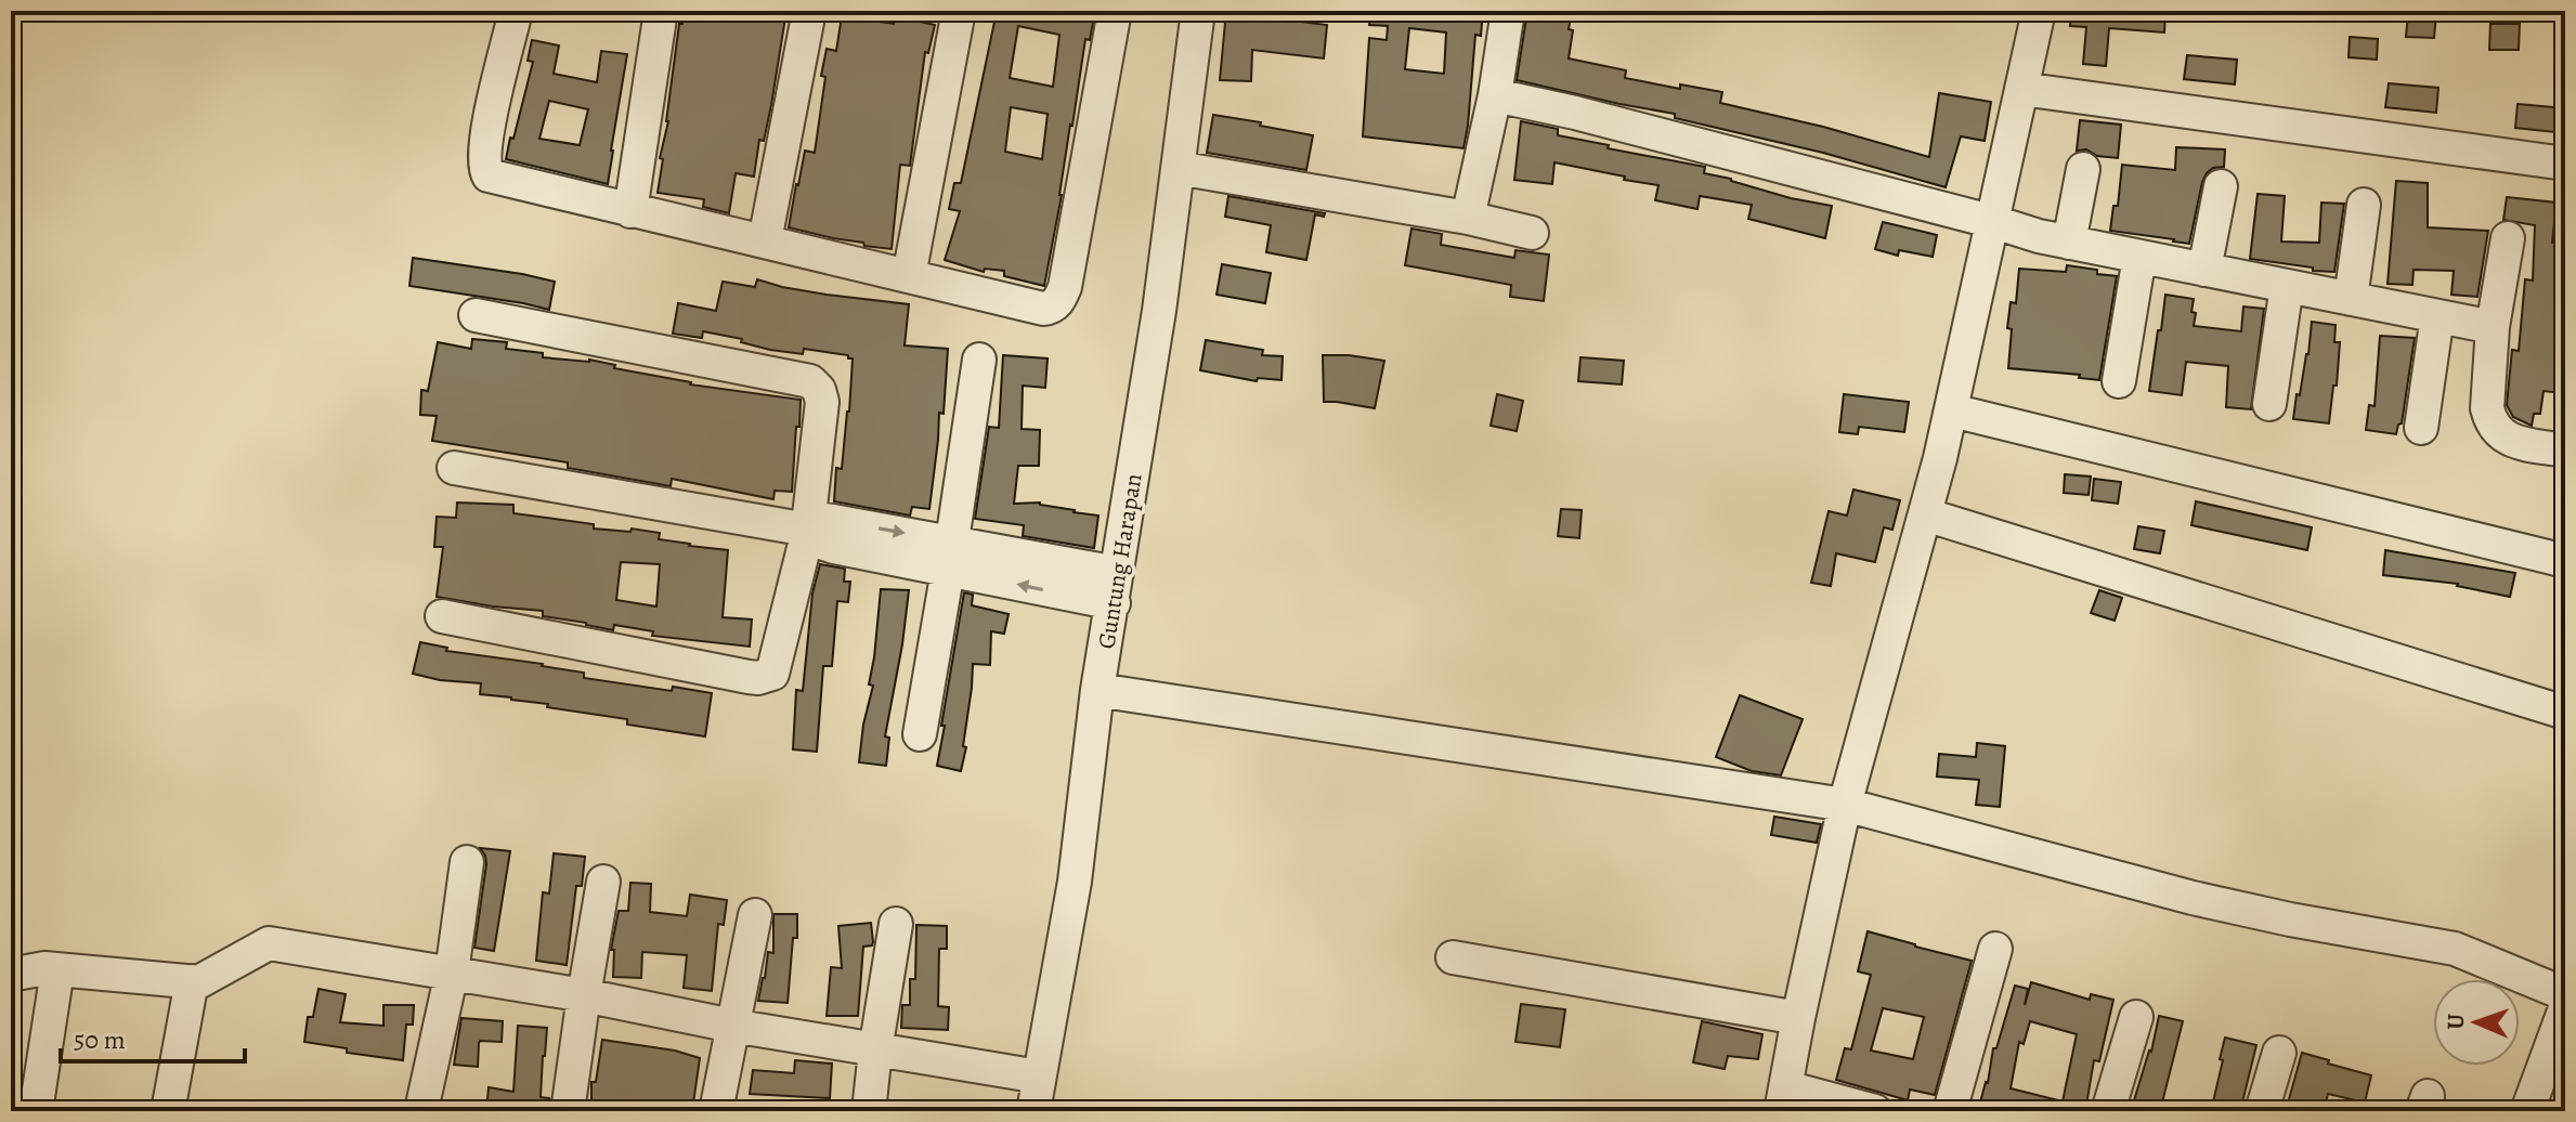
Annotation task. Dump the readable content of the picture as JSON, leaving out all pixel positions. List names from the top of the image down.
{
  "streets": {
    "street": ["Guntung Harapan"]
  },
  "scale_bar": "50 m",
  "north": "left"
}
